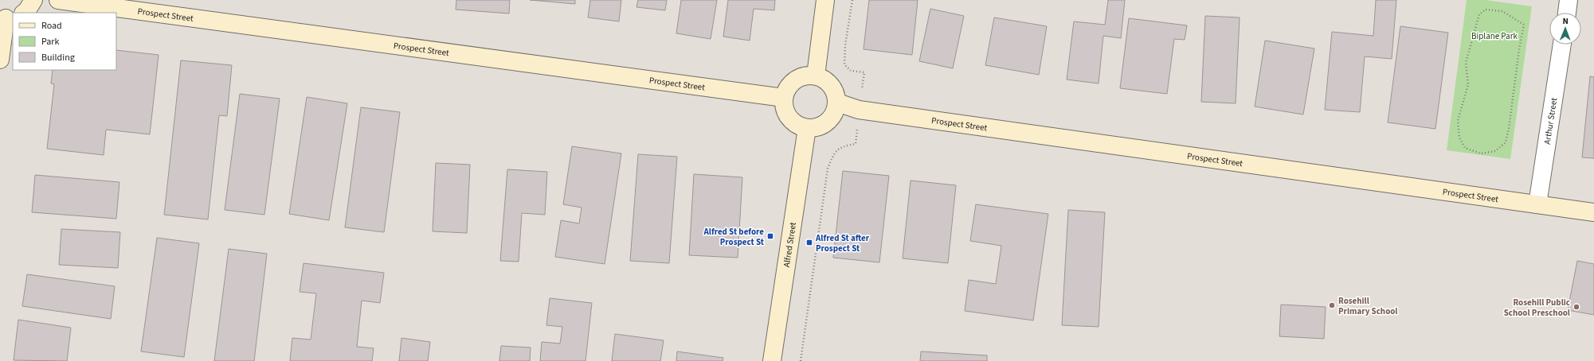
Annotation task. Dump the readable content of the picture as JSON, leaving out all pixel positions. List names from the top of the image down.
{
  "streets": {
    "street": ["Prospect Street", "Arthur Street", "Alfred Street"]
  },
  "crossings": [
    ["Prospect Street", "Arthur Street"],
    ["Prospect Street", "Alfred Street"]
  ],
  "parks": ["Biplane Park"],
  "places": {
    "transit": ["Alfred St before Prospect St", "Alfred St after Prospect St"],
    "other": ["Rosehill Primary School", "Rosehill Public School Preschool"]
  },
  "legend": ["Road", "Park", "Building"],
  "north": "top"
}
